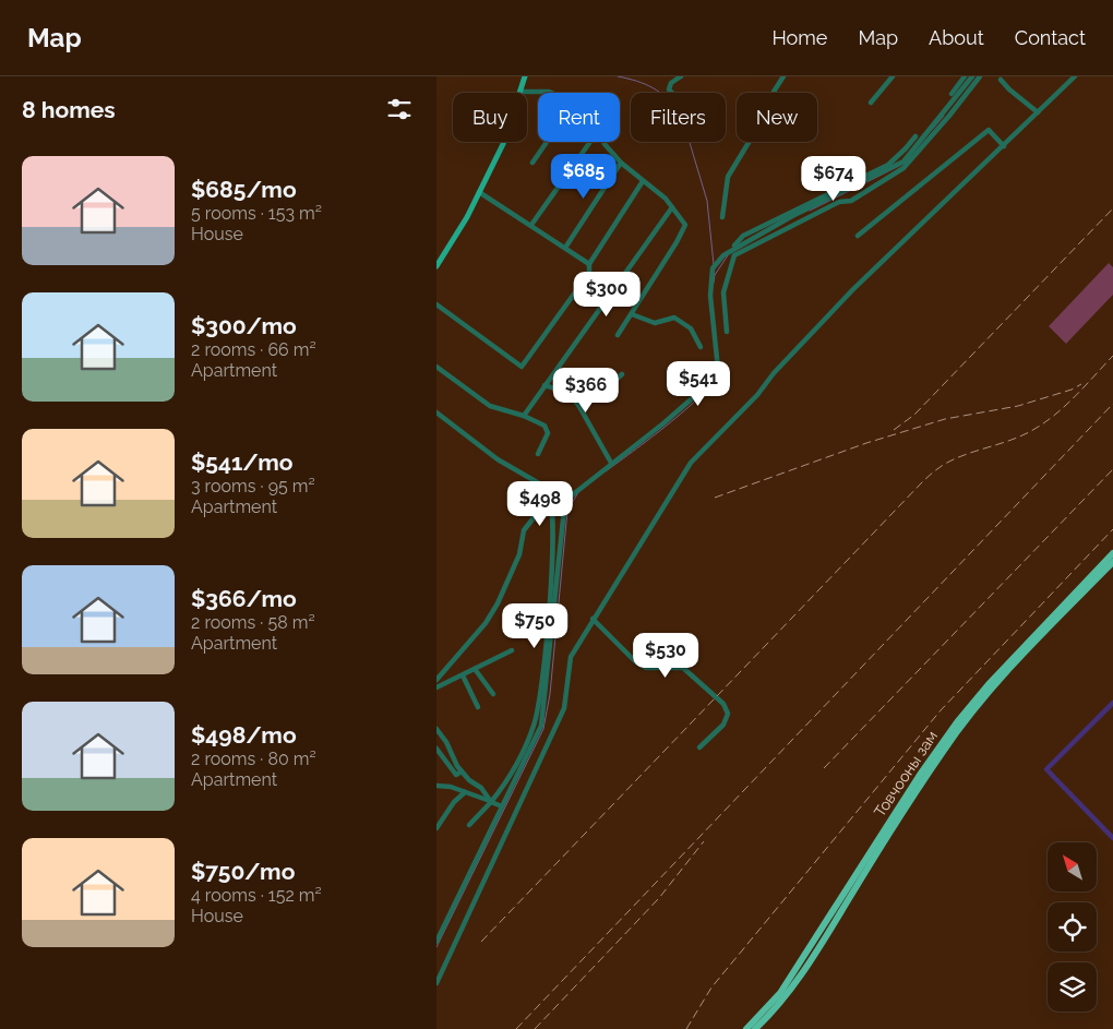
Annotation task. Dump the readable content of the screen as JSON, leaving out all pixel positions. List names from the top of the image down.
{
  "streets": {
    "highway": ["Товчооны зам"]
  },
  "north": "top left",
  "page": {
    "header": "Map",
    "nav": [
      "Home",
      "Map",
      "About",
      "Contact"
    ],
    "heading": "8 homes",
    "chip": [
      "Buy",
      "Rent",
      "Filters",
      "New"
    ],
    "list": [
      {
        "name": "$685/mo",
        "note": "5 rooms · 153 m² · House"
      },
      {
        "name": "$300/mo",
        "note": "2 rooms · 66 m² · Apartment"
      },
      {
        "name": "$541/mo",
        "note": "3 rooms · 95 m² · Apartment"
      },
      {
        "name": "$366/mo",
        "note": "2 rooms · 58 m² · Apartment"
      },
      {
        "name": "$498/mo",
        "note": "2 rooms · 80 m² · Apartment"
      },
      {
        "name": "$750/mo",
        "note": "4 rooms · 152 m² · House"
      }
    ],
    "price": [
      "$685",
      "$674",
      "$300",
      "$541",
      "$366",
      "$498",
      "$750",
      "$530"
    ]
  }
}
